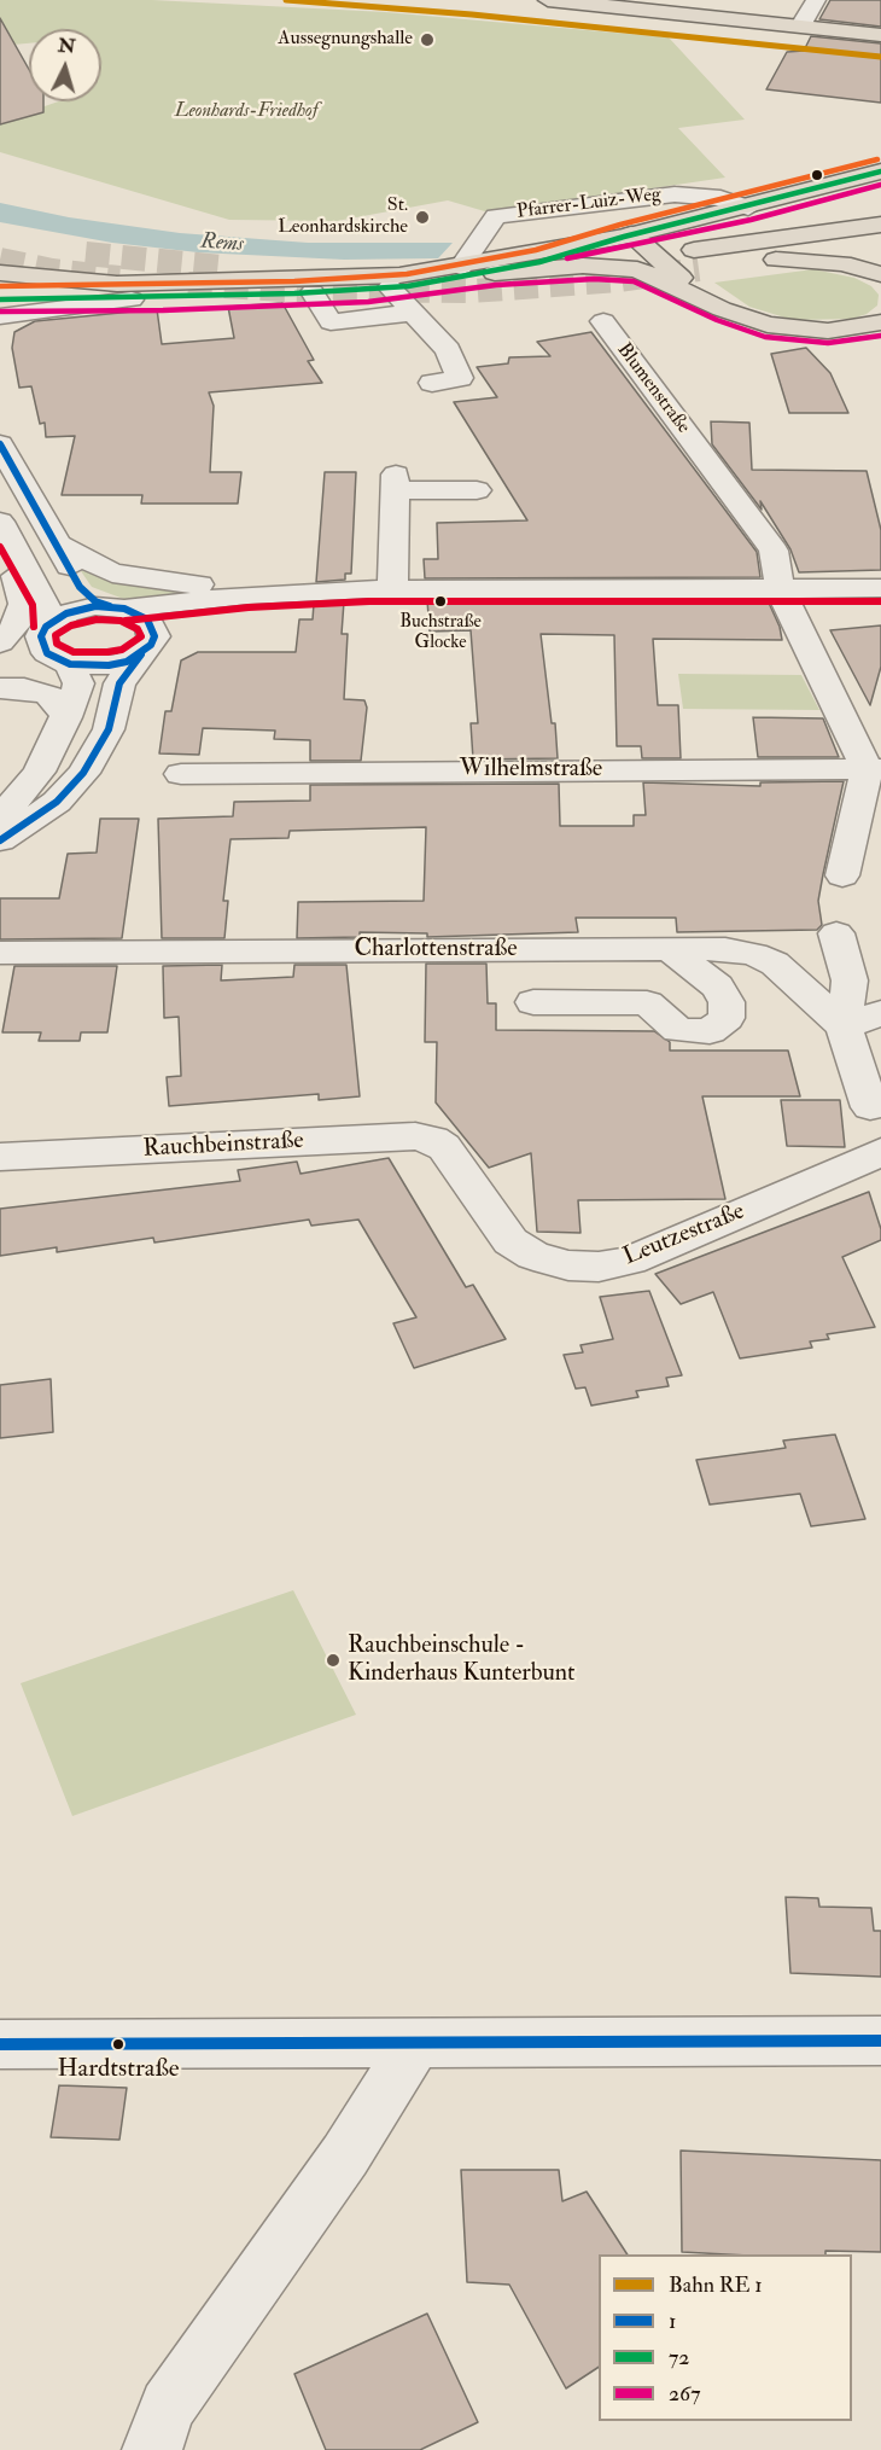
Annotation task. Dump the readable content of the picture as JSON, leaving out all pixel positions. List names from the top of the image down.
{
  "streets": {
    "street": [
      "Pfarrer-Luiz-Weg",
      "Blumenstraße",
      "Wilhelmstraße",
      "Charlottenstraße",
      "Rauchbeinstraße",
      "Leutzestraße"
    ]
  },
  "crossings": [
    ["Blumenstraße", "Wilhelmstraße"],
    ["Rauchbeinstraße", "Leutzestraße"]
  ],
  "water": ["Rems"],
  "parks": ["Leonhards-Friedhof"],
  "places": [
    "Aussegnungshalle",
    "St. Leonhardskirche",
    "Buchstraße Glocke",
    "Rauchbeinschule - Kinderhaus Kunterbunt",
    "Hardtstraße"
  ],
  "lines": ["transit line 72", "transit line 267", "transit line 1"],
  "legend": [
    "Bahn RE 1",
    "1",
    "72",
    "267"
  ],
  "north": "top"
}
